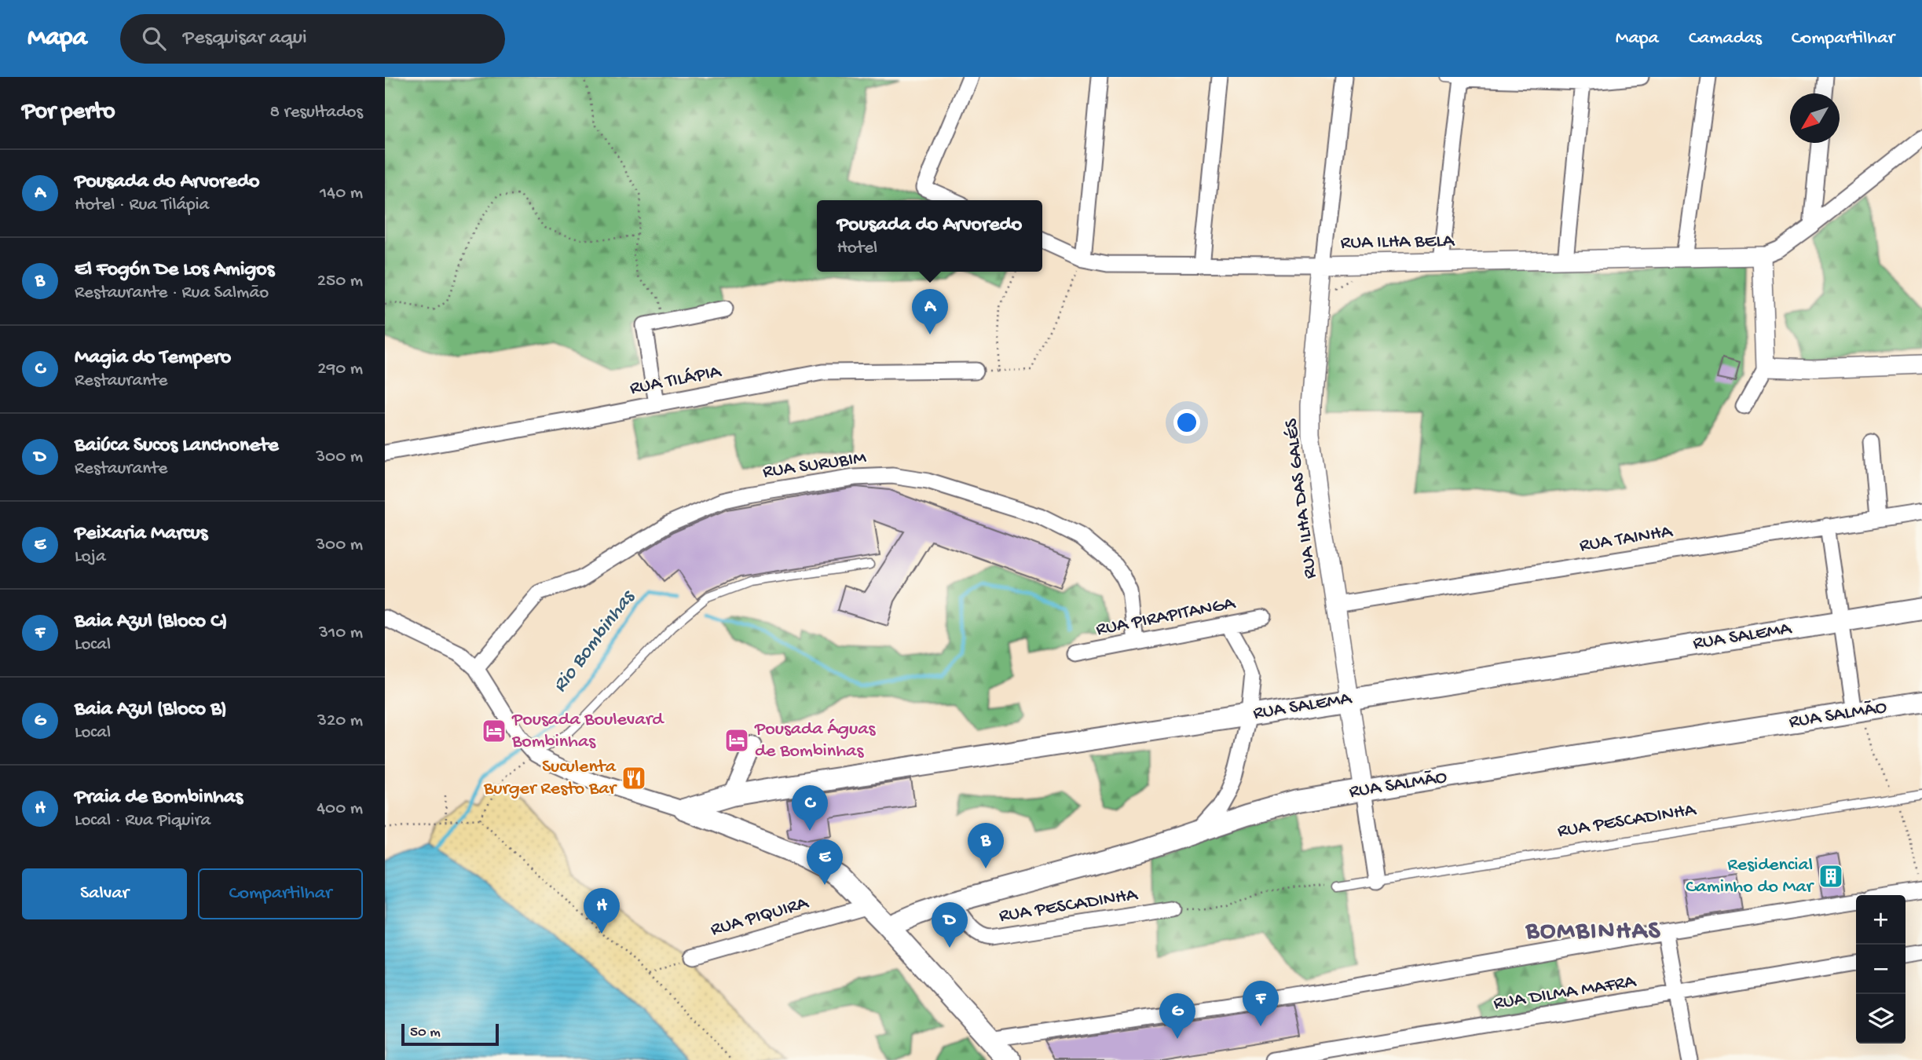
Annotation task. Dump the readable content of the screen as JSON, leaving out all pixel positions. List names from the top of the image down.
{
  "streets": {
    "main road": ["RUA SALEMA", "RUA SALMÃO"],
    "street": [
      "RUA ILHA BELA",
      "RUA TILÁPIA",
      "RUA SURUBIM",
      "RUA ILHA DAS GALÉS",
      "RUA TAINHA",
      "RUA PIRAPITANGA",
      "RUA PESCADINHA",
      "RUA PIQUIRA",
      "RUA DILMA MAFRA"
    ]
  },
  "crossings": [
    ["RUA ILHA BELA", "RUA ILHA DAS GALÉS"],
    ["RUA SURUBIM", "RUA PIRAPITANGA"],
    ["RUA ILHA DAS GALÉS", "RUA TAINHA"],
    ["RUA ILHA DAS GALÉS", "RUA SALEMA"],
    ["RUA ILHA DAS GALÉS", "RUA SALMÃO"],
    ["RUA ILHA DAS GALÉS", "RUA PESCADINHA"],
    ["RUA SALMÃO", "RUA PESCADINHA"]
  ],
  "districts": ["BOMBINHAS"],
  "water": ["Rio Bombinhas"],
  "places": {
    "hotel": ["Pousada Boulevard Bombinhas", "Pousada Águas de Bombinhas"],
    "restaurant": ["Suculenta Burger Resto Bar"],
    "building": ["Residencial Caminho do Mar"]
  },
  "scale_bar": "50 m",
  "north": "bottom left",
  "page": {
    "header": "Mapa",
    "search": "Pesquisar aqui",
    "nav": ["Mapa", "Camadas", "Compartilhar"],
    "heading": ["Por perto", "8 resultados"],
    "list": [
      {
        "mark": "A",
        "name": "Pousada do Arvoredo",
        "note": "Hotel · Rua Tilápia",
        "value": "140 m"
      },
      {
        "mark": "B",
        "name": "El Fogón De Los Amigos",
        "note": "Restaurante · Rua Salmão",
        "value": "250 m"
      },
      {
        "mark": "C",
        "name": "Magia do Tempero",
        "note": "Restaurante",
        "value": "290 m"
      },
      {
        "mark": "D",
        "name": "Baiúca Sucos Lanchonete",
        "note": "Restaurante",
        "value": "300 m"
      },
      {
        "mark": "E",
        "name": "Peixaria Marcus",
        "note": "Loja",
        "value": "300 m"
      },
      {
        "mark": "F",
        "name": "Baia Azul (Bloco C)",
        "note": "Local",
        "value": "310 m"
      },
      {
        "mark": "G",
        "name": "Baia Azul (Bloco B)",
        "note": "Local",
        "value": "320 m"
      },
      {
        "mark": "H",
        "name": "Praia de Bombinhas",
        "note": "Local · Rua Piquira",
        "value": "400 m"
      }
    ],
    "popup": ["Pousada do Arvoredo", "Hotel"],
    "pins": [
      "A",
      "C",
      "B",
      "E",
      "H",
      "D",
      "F",
      "G"
    ],
    "buttons": ["Salvar", "Compartilhar"],
    "map_buttons": ["+", "−"],
    "scale": "50 m"
  }
}
